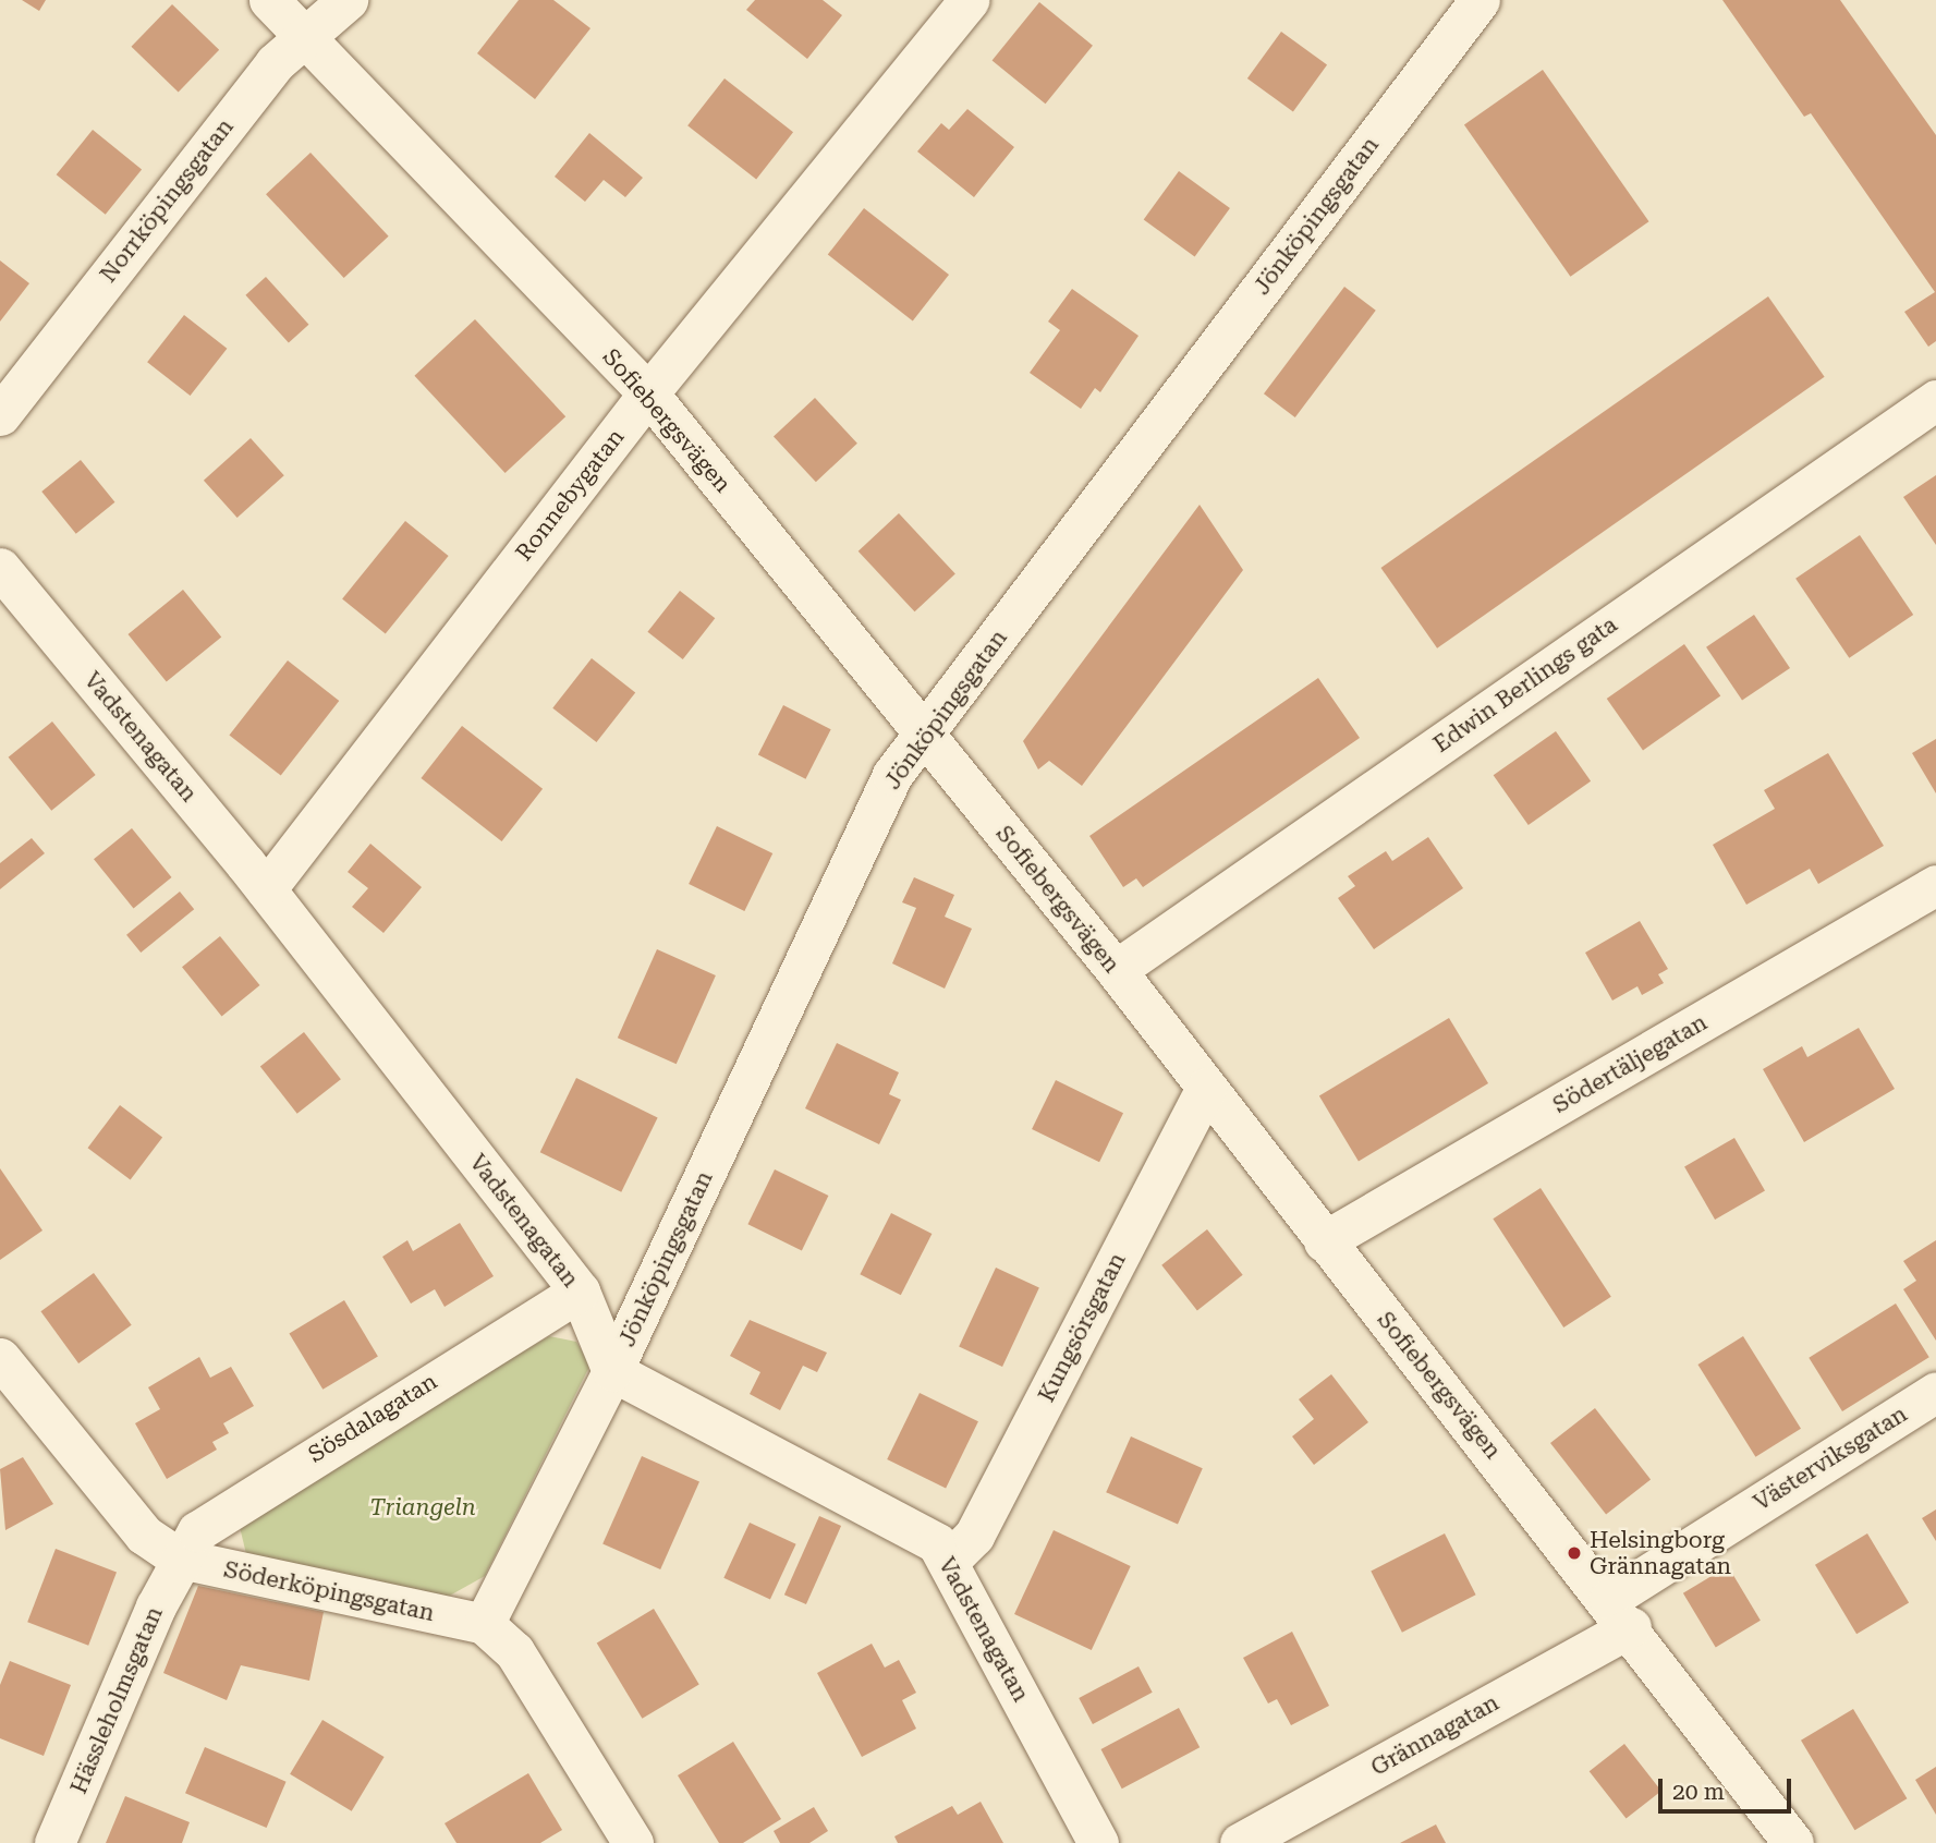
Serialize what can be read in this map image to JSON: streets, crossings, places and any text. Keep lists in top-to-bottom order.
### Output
{
  "streets": {
    "street": [
      "Norrköpingsgatan",
      "Jönköpingsgatan",
      "Sofiebergsvägen",
      "Ronnebygatan",
      "Edwin Berlings gata",
      "Vadstenagatan",
      "Södertäljegatan",
      "Kungsörsgatan",
      "Sösdalagatan",
      "Västerviksgatan",
      "Söderköpingsgatan",
      "Hässleholmsgatan",
      "Grännagatan"
    ]
  },
  "crossings": [
    ["Norrköpingsgatan", "Sofiebergsvägen"],
    ["Jönköpingsgatan", "Sofiebergsvägen"],
    ["Jönköpingsgatan", "Vadstenagatan"],
    ["Jönköpingsgatan", "Söderköpingsgatan"],
    ["Sofiebergsvägen", "Ronnebygatan"],
    ["Sofiebergsvägen", "Edwin Berlings gata"],
    ["Sofiebergsvägen", "Södertäljegatan"],
    ["Sofiebergsvägen", "Kungsörsgatan"],
    ["Sofiebergsvägen", "Västerviksgatan"],
    ["Sofiebergsvägen", "Grännagatan"],
    ["Ronnebygatan", "Vadstenagatan"],
    ["Vadstenagatan", "Kungsörsgatan"],
    ["Vadstenagatan", "Sösdalagatan"],
    ["Sösdalagatan", "Söderköpingsgatan"],
    ["Sösdalagatan", "Hässleholmsgatan"],
    ["Västerviksgatan", "Grännagatan"],
    ["Söderköpingsgatan", "Hässleholmsgatan"]
  ],
  "parks": ["Triangeln"],
  "places": ["Helsingborg Grännagatan"],
  "scale_bar": "20 m"
}
